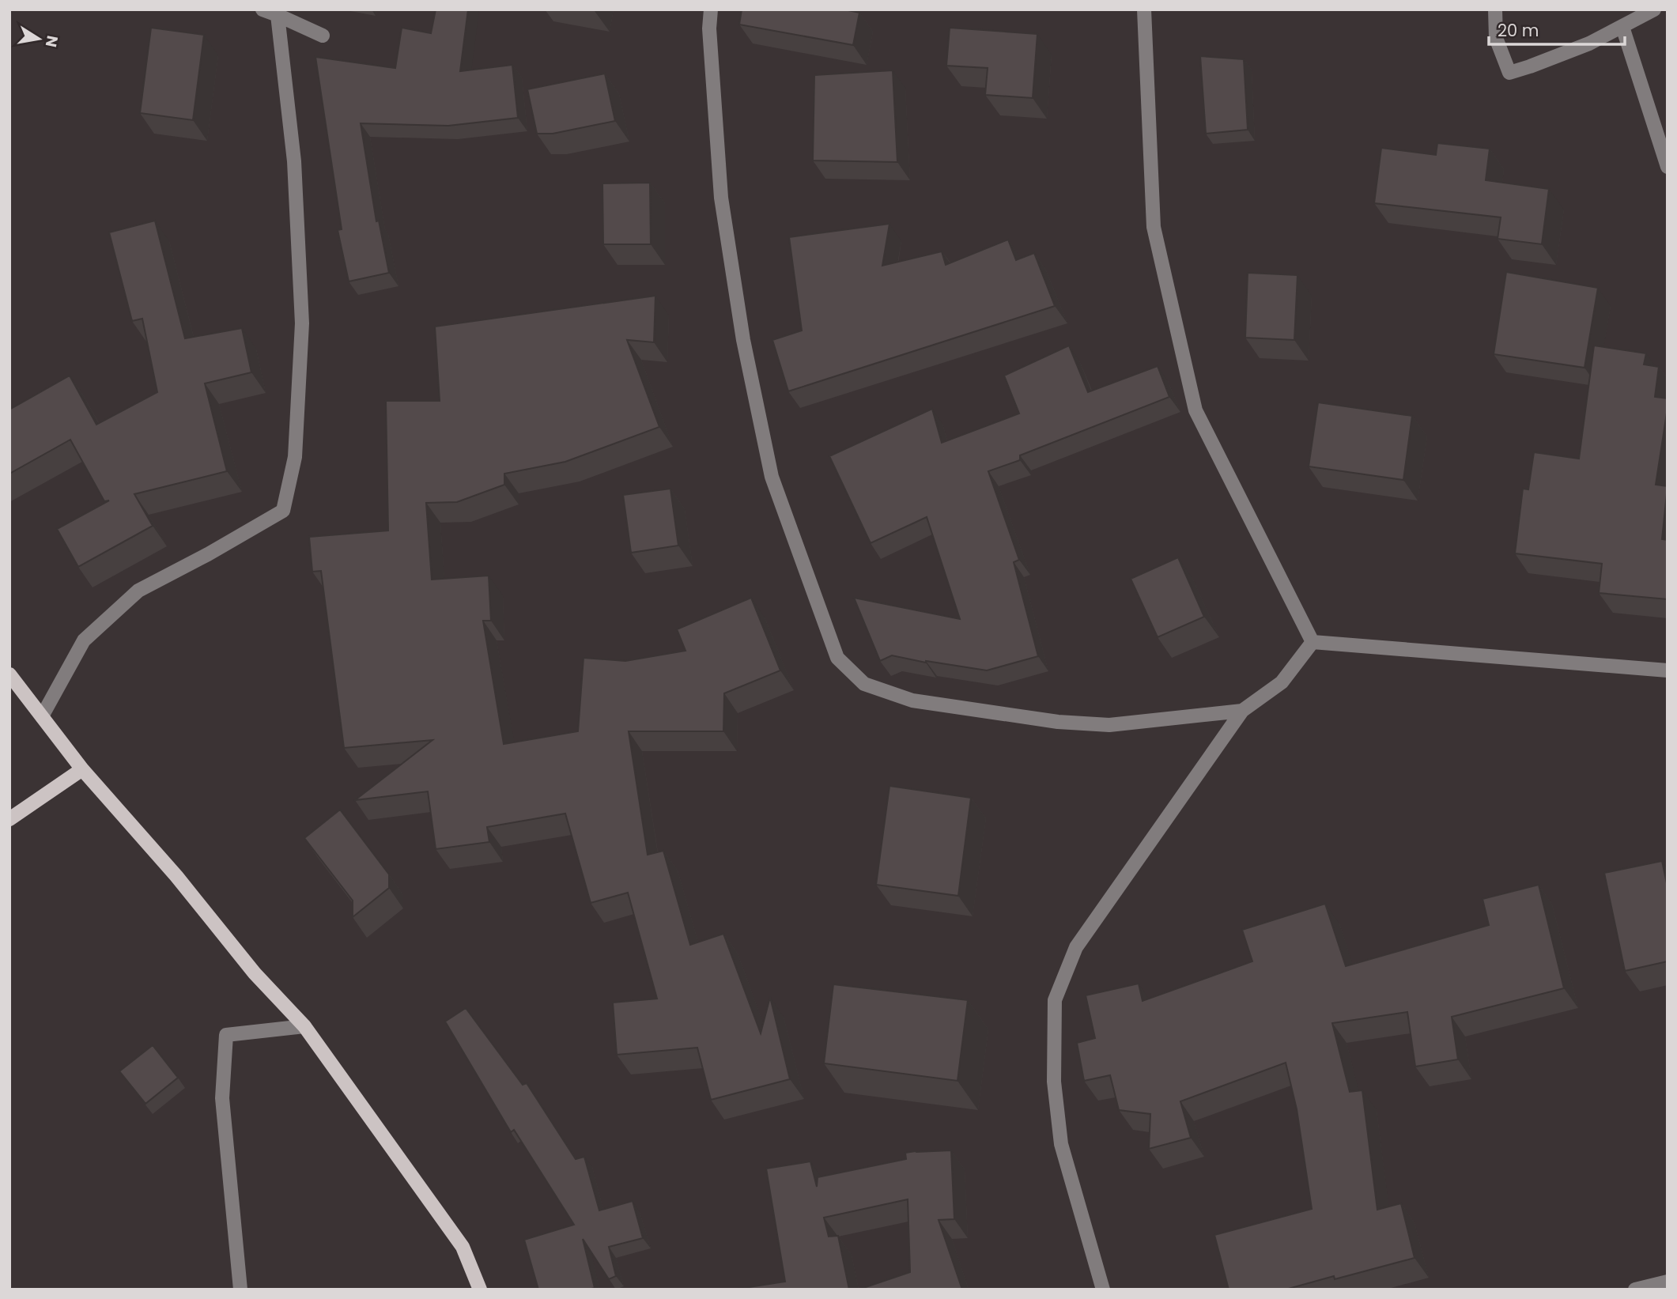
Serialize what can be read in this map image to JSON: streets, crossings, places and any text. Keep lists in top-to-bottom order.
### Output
{
  "scale_bar": "20 m",
  "north": "right"
}
